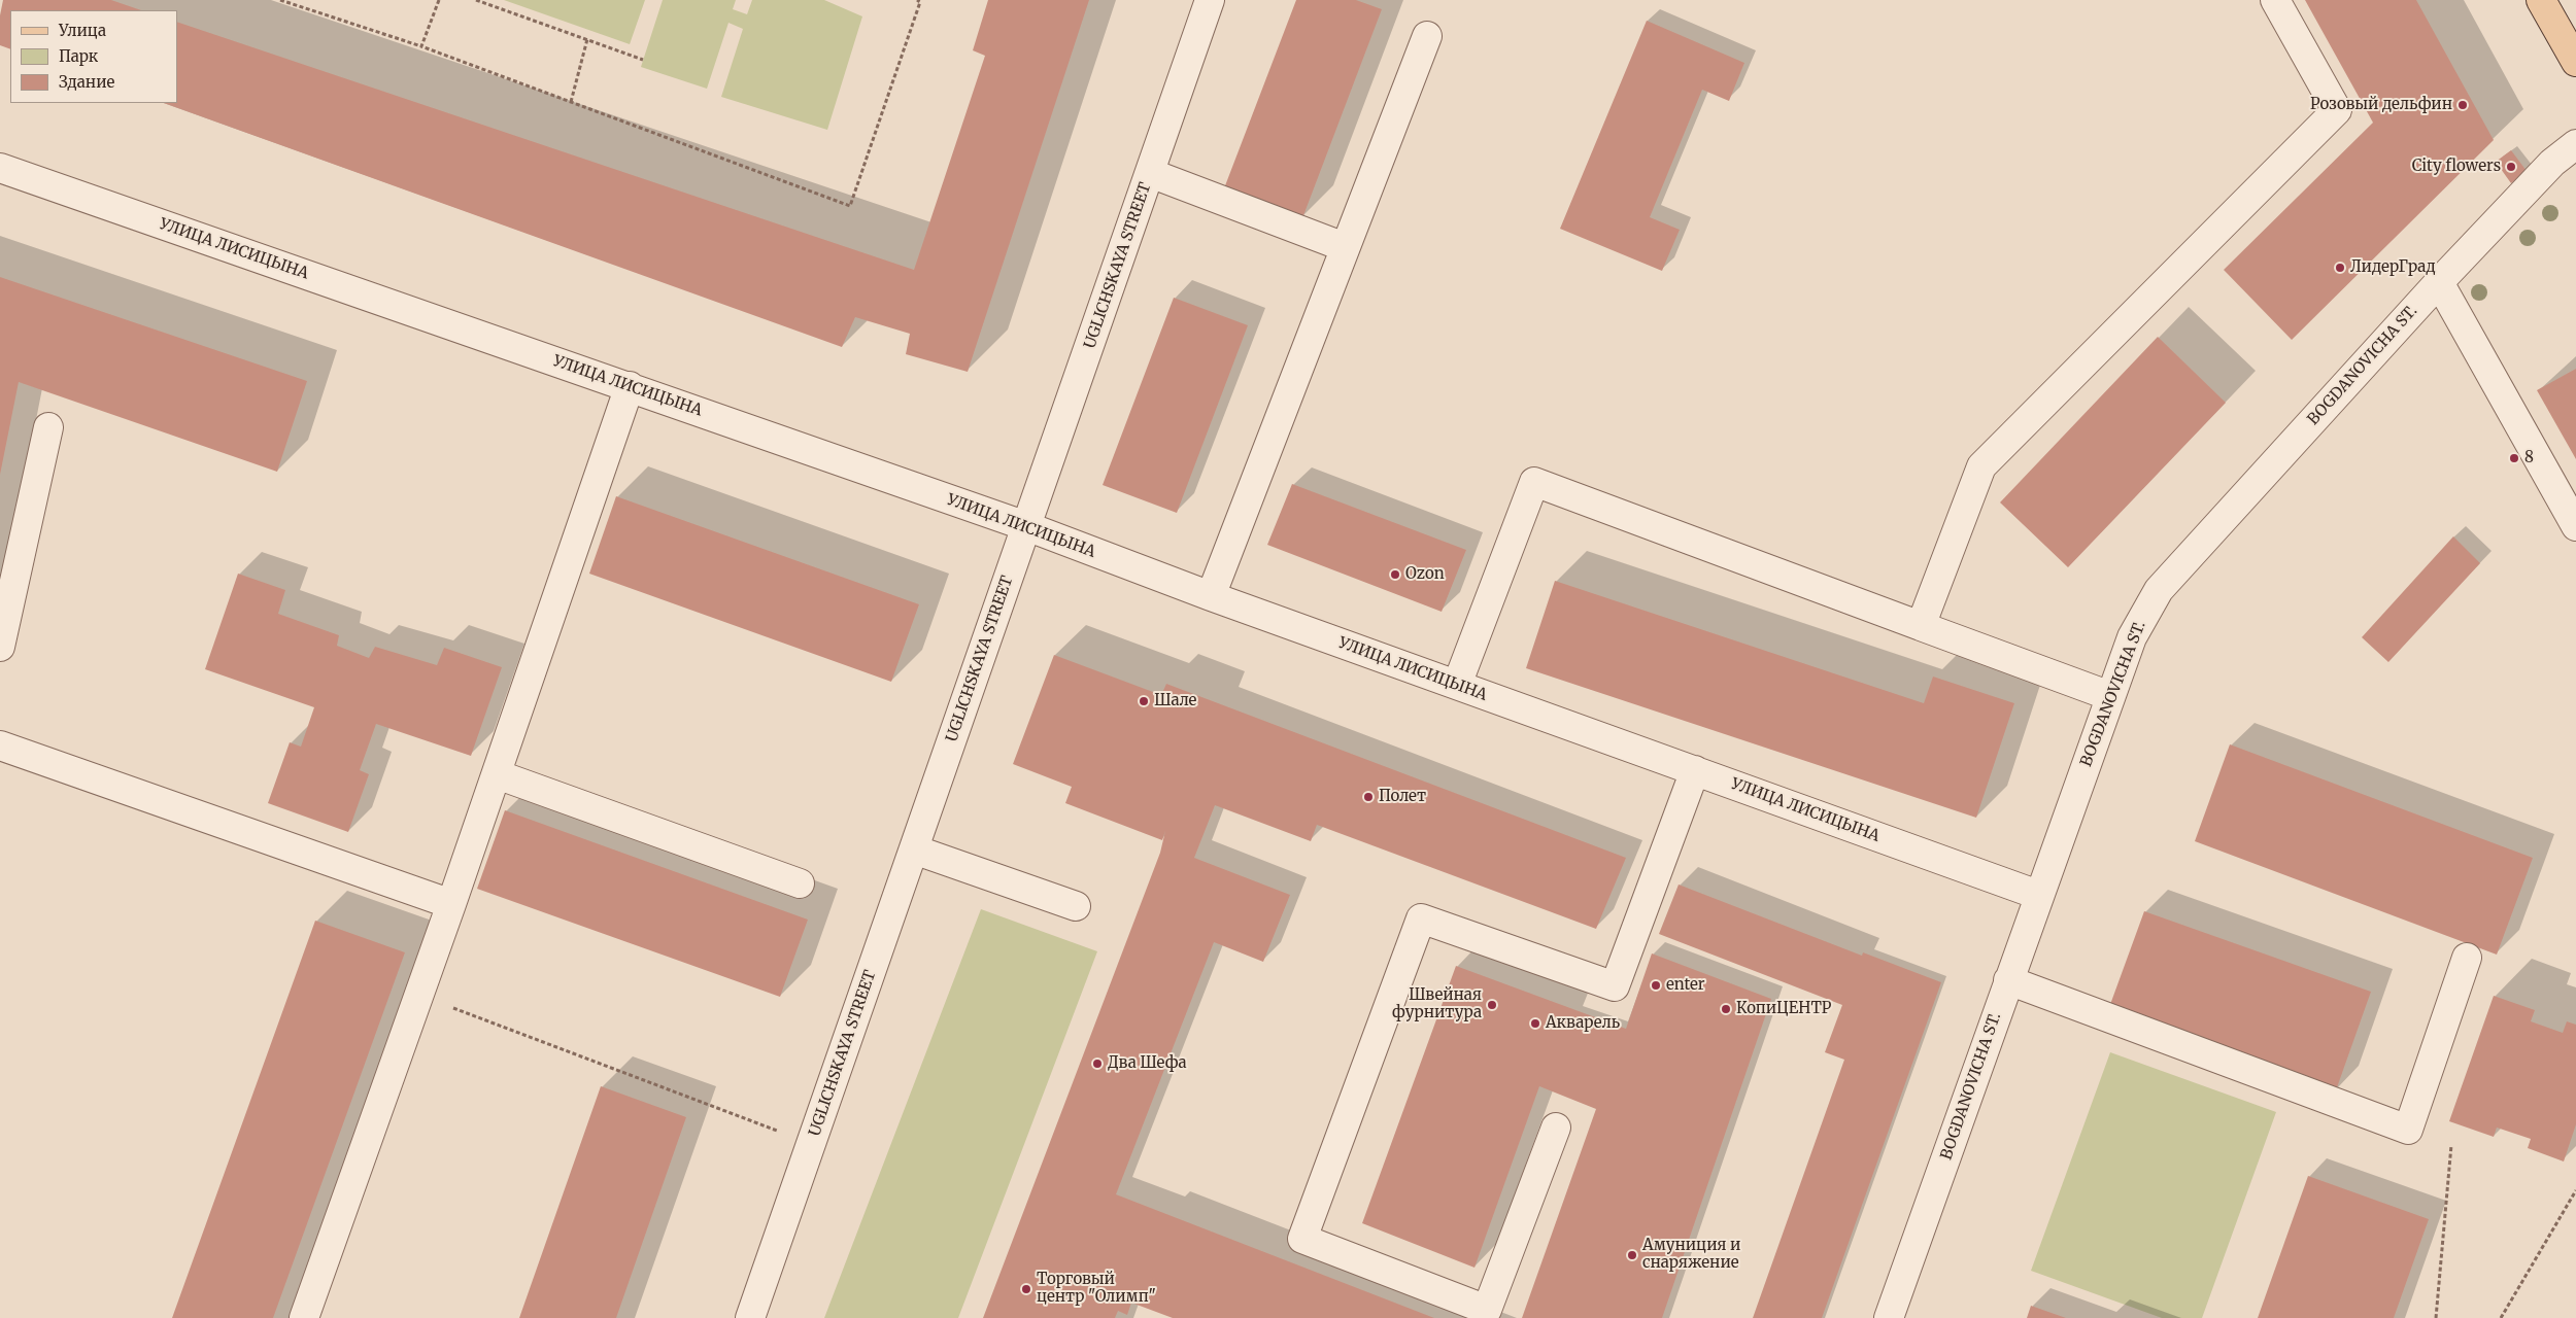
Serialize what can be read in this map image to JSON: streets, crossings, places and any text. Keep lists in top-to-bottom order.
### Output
{
  "streets": {
    "street": ["УЛИЦА ЛИСИЦЫНА", "UGLICHSKAYA STREET", "BOGDANOVICHA ST."]
  },
  "crossings": [
    ["УЛИЦА ЛИСИЦЫНА", "UGLICHSKAYA STREET"],
    ["УЛИЦА ЛИСИЦЫНА", "BOGDANOVICHA ST."]
  ],
  "places": [
    "Розовый дельфин",
    "City flowers",
    "ЛидерГрад",
    "8",
    "Ozon",
    "Шале",
    "Полет",
    "enter",
    "Швейная фурнитура",
    "КопиЦЕНТР",
    "Акварель",
    "Два Шефа",
    "Амуниция и снаряжение",
    "Торговый центр \"Олимп\""
  ],
  "legend": ["Улица", "Парк", "Здание"]
}
